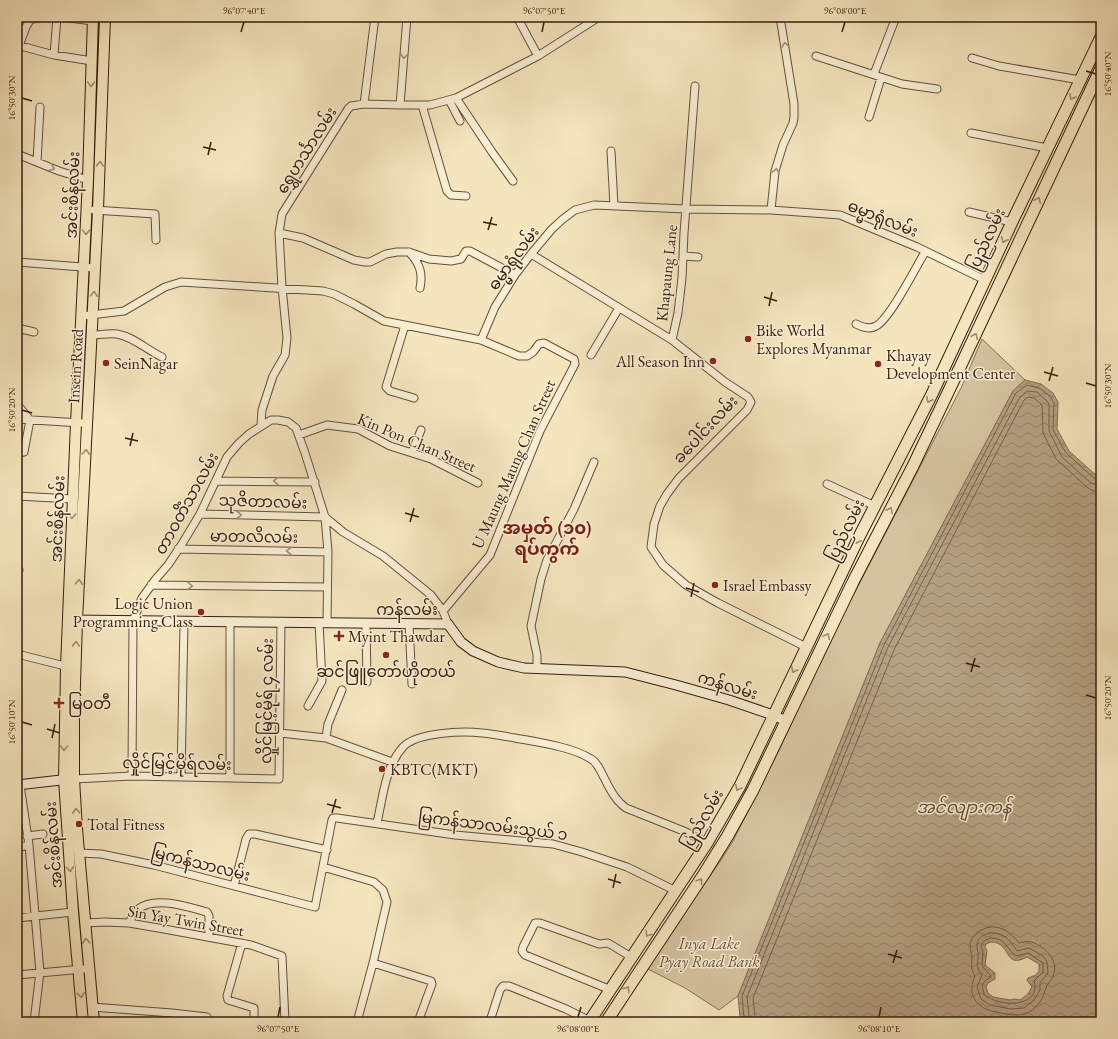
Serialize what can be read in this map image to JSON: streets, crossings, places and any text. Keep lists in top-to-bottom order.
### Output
{
  "streets": {
    "highway": ["ပြည်လမ်း"],
    "main road": ["အင်းစိန်လမ်း", "Insein Road", "ကန်လမ်း"],
    "street": [
      "ရွှေဟင်္သာလမ်း",
      "ဓမ္မာရုံလမ်း",
      "Khapaung Lane",
      "ခပေါင်းလမ်း",
      "Kin Pon Chan Street",
      "U Maung Maung Chan Street",
      "သုဇိတာလမ်း",
      "တာဝတိံသာလမ်း",
      "မာတလိလမ်း",
      "လှိုင်မြင့်မိုရ် ၄ လမ်း",
      "လှိုင်မြင့်မိုရ်လမ်း",
      "မြကန်သာလမ်းသွယ် ၁",
      "မြကန်သာလမ်း",
      "Sin Yay Twin Street"
    ]
  },
  "crossings": [
    ["ရွှေဟင်္သာလမ်း", "တာဝတိံသာလမ်း"],
    ["အင်းစိန်လမ်း", "Insein Road"],
    ["အင်းစိန်လမ်း", "ကန်လမ်း"],
    ["အင်းစိန်လမ်း", "လှိုင်မြင့်မိုရ်လမ်း"],
    ["အင်းစိန်လမ်း", "မြကန်သာလမ်း"],
    ["အင်းစိန်လမ်း", "Sin Yay Twin Street"],
    ["ဓမ္မာရုံလမ်း", "ပြည်လမ်း"],
    ["ဓမ္မာရုံလမ်း", "Khapaung Lane"],
    ["ဓမ္မာရုံလမ်း", "ခပေါင်းလမ်း"],
    ["ဓမ္မာရုံလမ်း", "U Maung Maung Chan Street"],
    ["ပြည်လမ်း", "ခပေါင်းလမ်း"],
    ["ပြည်လမ်း", "ကန်လမ်း"],
    ["ပြည်လမ်း", "မြကန်သာလမ်းသွယ် ၁"],
    ["Khapaung Lane", "ခပေါင်းလမ်း"],
    ["Insein Road", "ကန်လမ်း"],
    ["သုဇိတာလမ်း", "တာဝတိံသာလမ်း"],
    ["တာဝတိံသာလမ်း", "မာတလိလမ်း"],
    ["တာဝတိံသာလမ်း", "ကန်လမ်း"],
    ["ကန်လမ်း", "လှိုင်မြင့်မိုရ် ၄ လမ်း"],
    ["လှိုင်မြင့်မိုရ် ၄ လမ်း", "လှိုင်မြင့်မိုရ်လမ်း"]
  ],
  "one_way": ["Insein Road"],
  "districts": ["အမှတ် (၁၀) ရပ်ကွက်"],
  "water": ["အင်လျားကန်"],
  "parks": ["Inya Lake Pyay Road Bank"],
  "places": {
    "other": [
      "Bike World Explores Myanmar",
      "All Season Inn",
      "SeinNagar",
      "Khayay Development Center",
      "Israel Embassy",
      "Logic Union Programming Class",
      "ဆင်ဖြူတော်ဟိုတယ်",
      "KBTC(MKT)",
      "Total Fitness"
    ],
    "health": ["Myint Thawdar", "မြဝတီ"]
  },
  "coordinates": [
    "96°07'40\"E",
    "96°07'50\"E",
    "96°08'00\"E",
    "16°50'40\"N",
    "16°50'30\"N",
    "16°50'20\"N",
    "16°50'10\"N",
    "96°08'10\"E"
  ]
}
